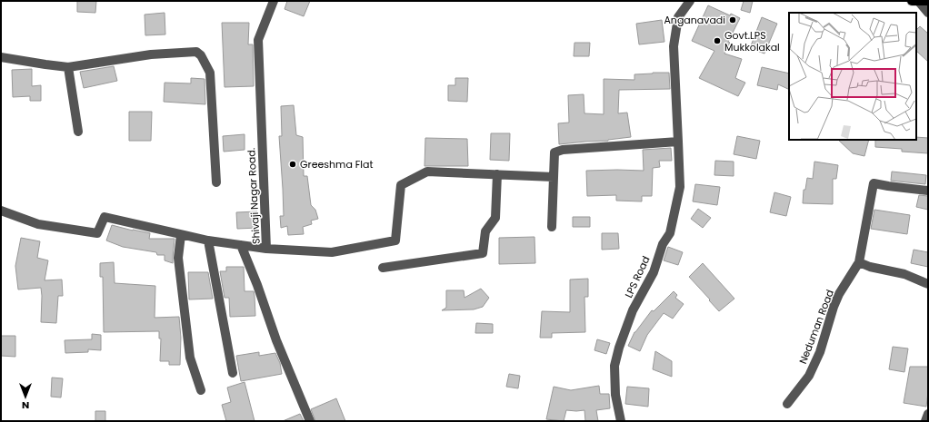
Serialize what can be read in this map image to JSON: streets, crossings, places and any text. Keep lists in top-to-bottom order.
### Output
{
  "streets": {
    "street": ["Shivaji Nagar Road.", "LPS Road", "Neduman Road"]
  },
  "places": ["Anganavadi", "Govt.LPS Mukkolakal", "Greeshma Flat"],
  "north": "bottom"
}
